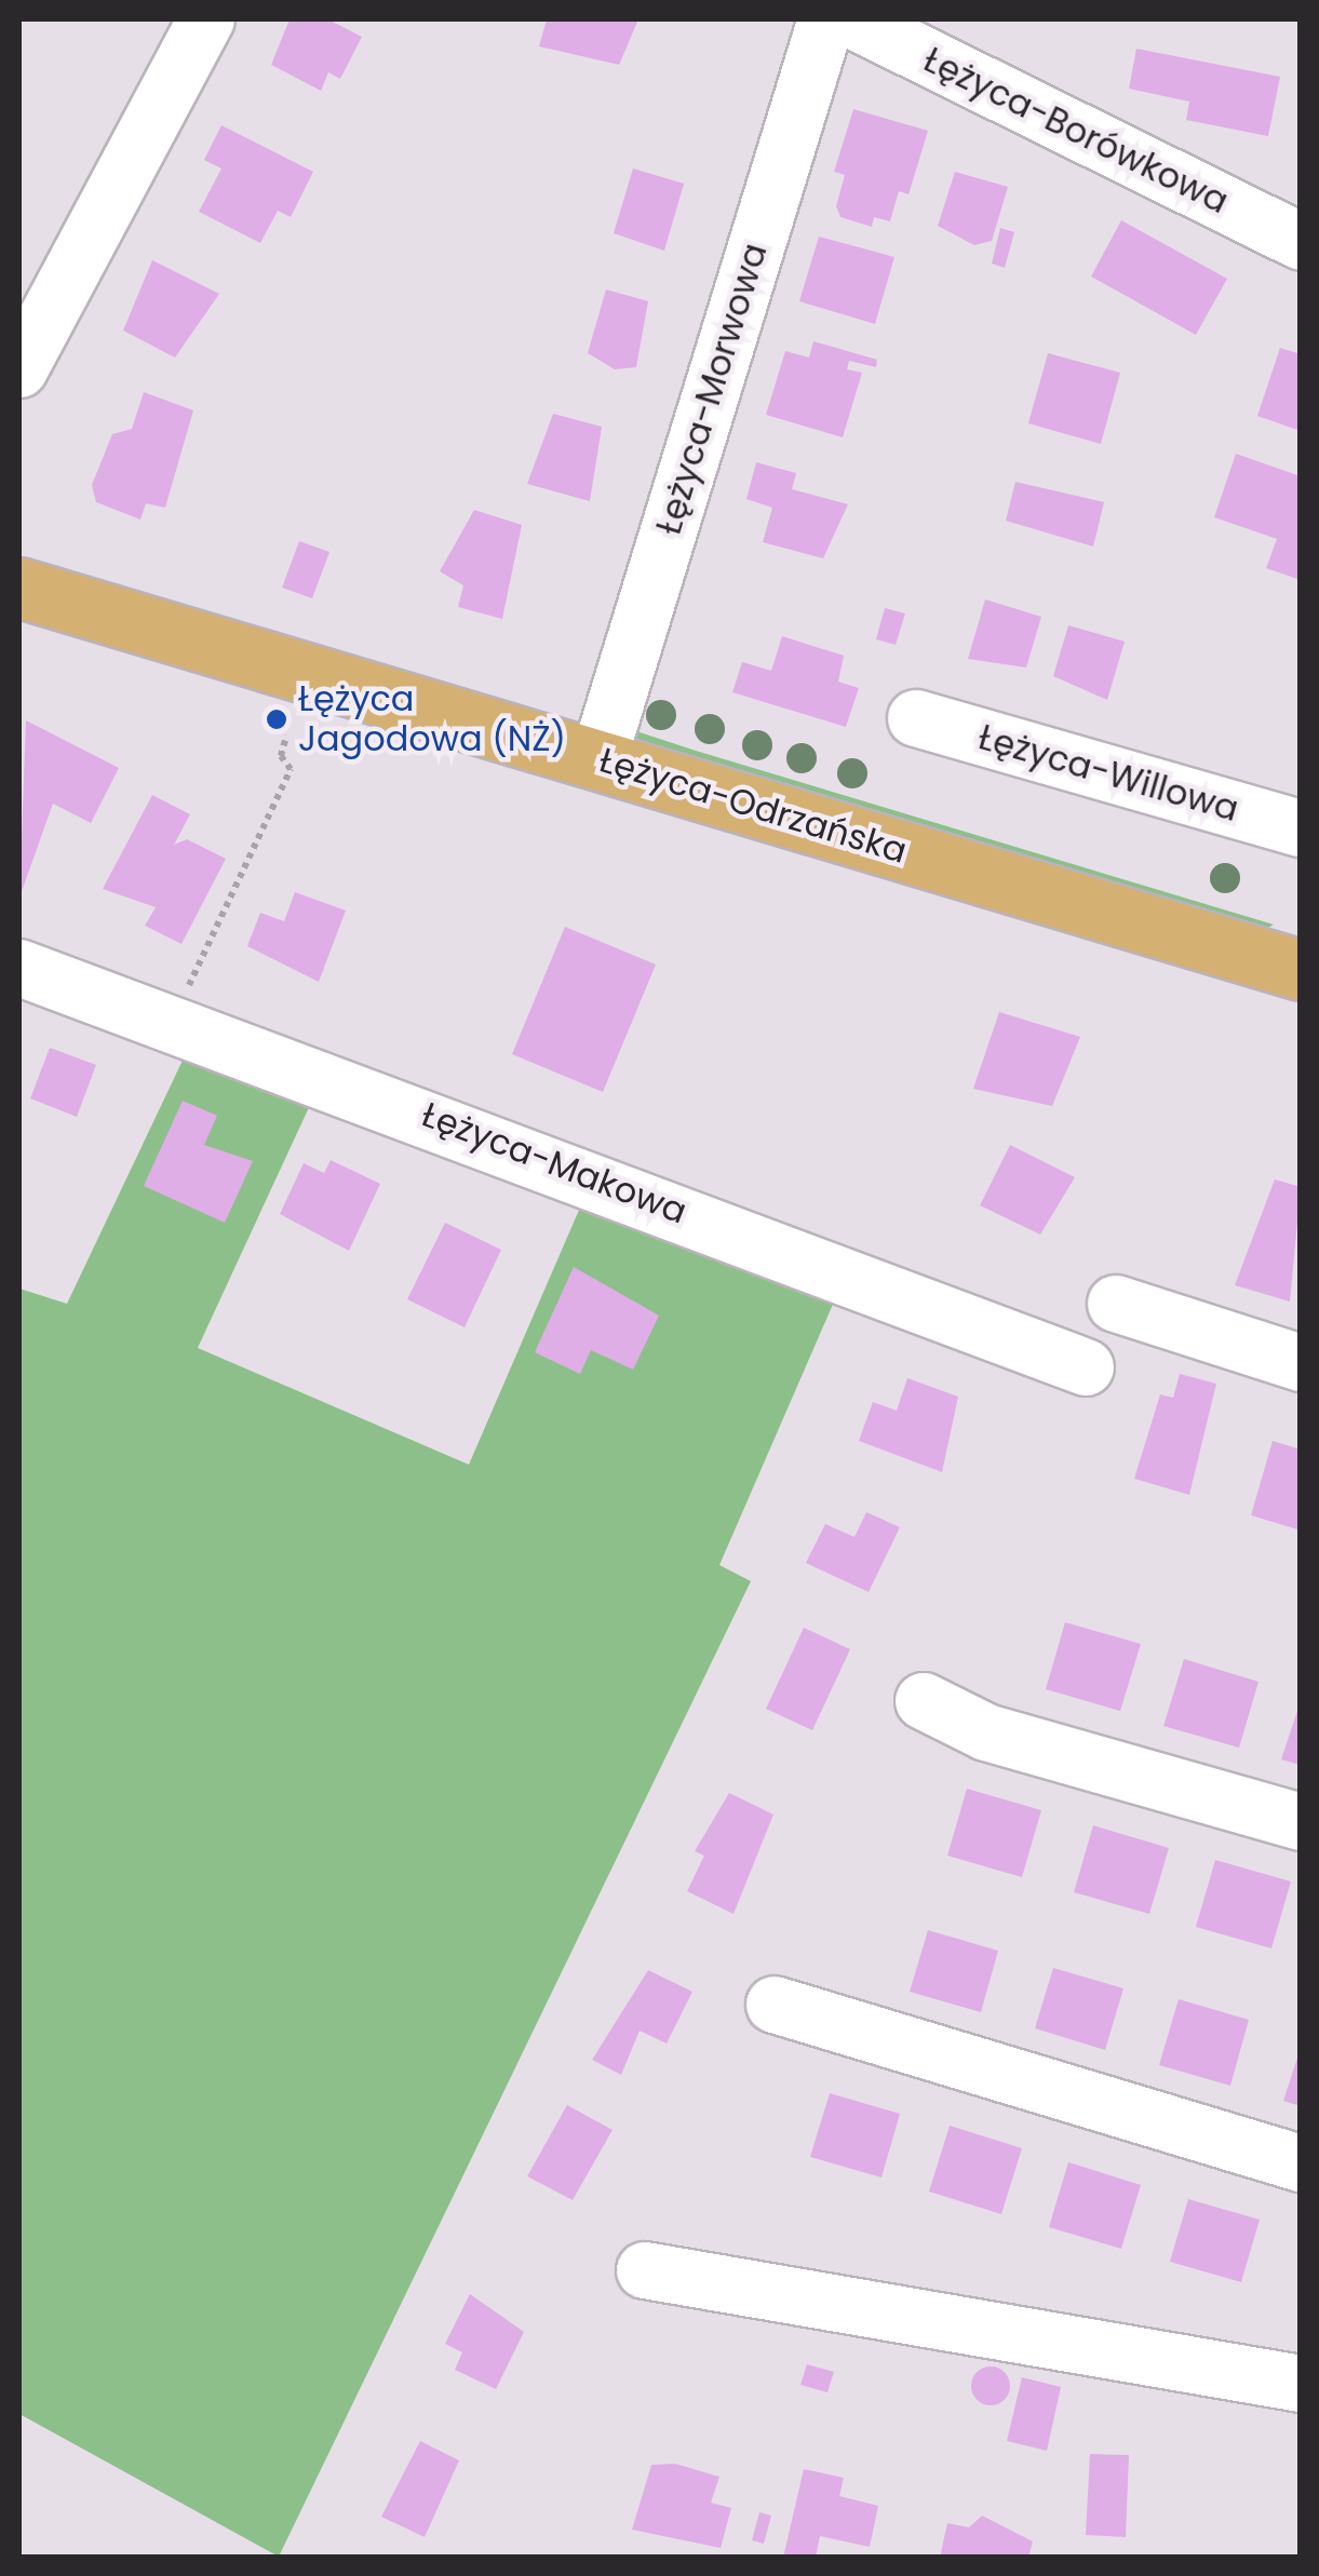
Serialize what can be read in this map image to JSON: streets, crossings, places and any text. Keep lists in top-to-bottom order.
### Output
{
  "streets": {
    "main road": ["Łężyca-Odrzańska"],
    "street": [
      "Łężyca-Borówkowa",
      "Łężyca-Morwowa",
      "Łężyca-Willowa",
      "Łężyca-Makowa"
    ]
  },
  "crossings": [
    ["Łężyca-Morwowa", "Łężyca-Odrzańska"]
  ],
  "places": ["Łężyca Jagodowa (NŻ)"]
}
